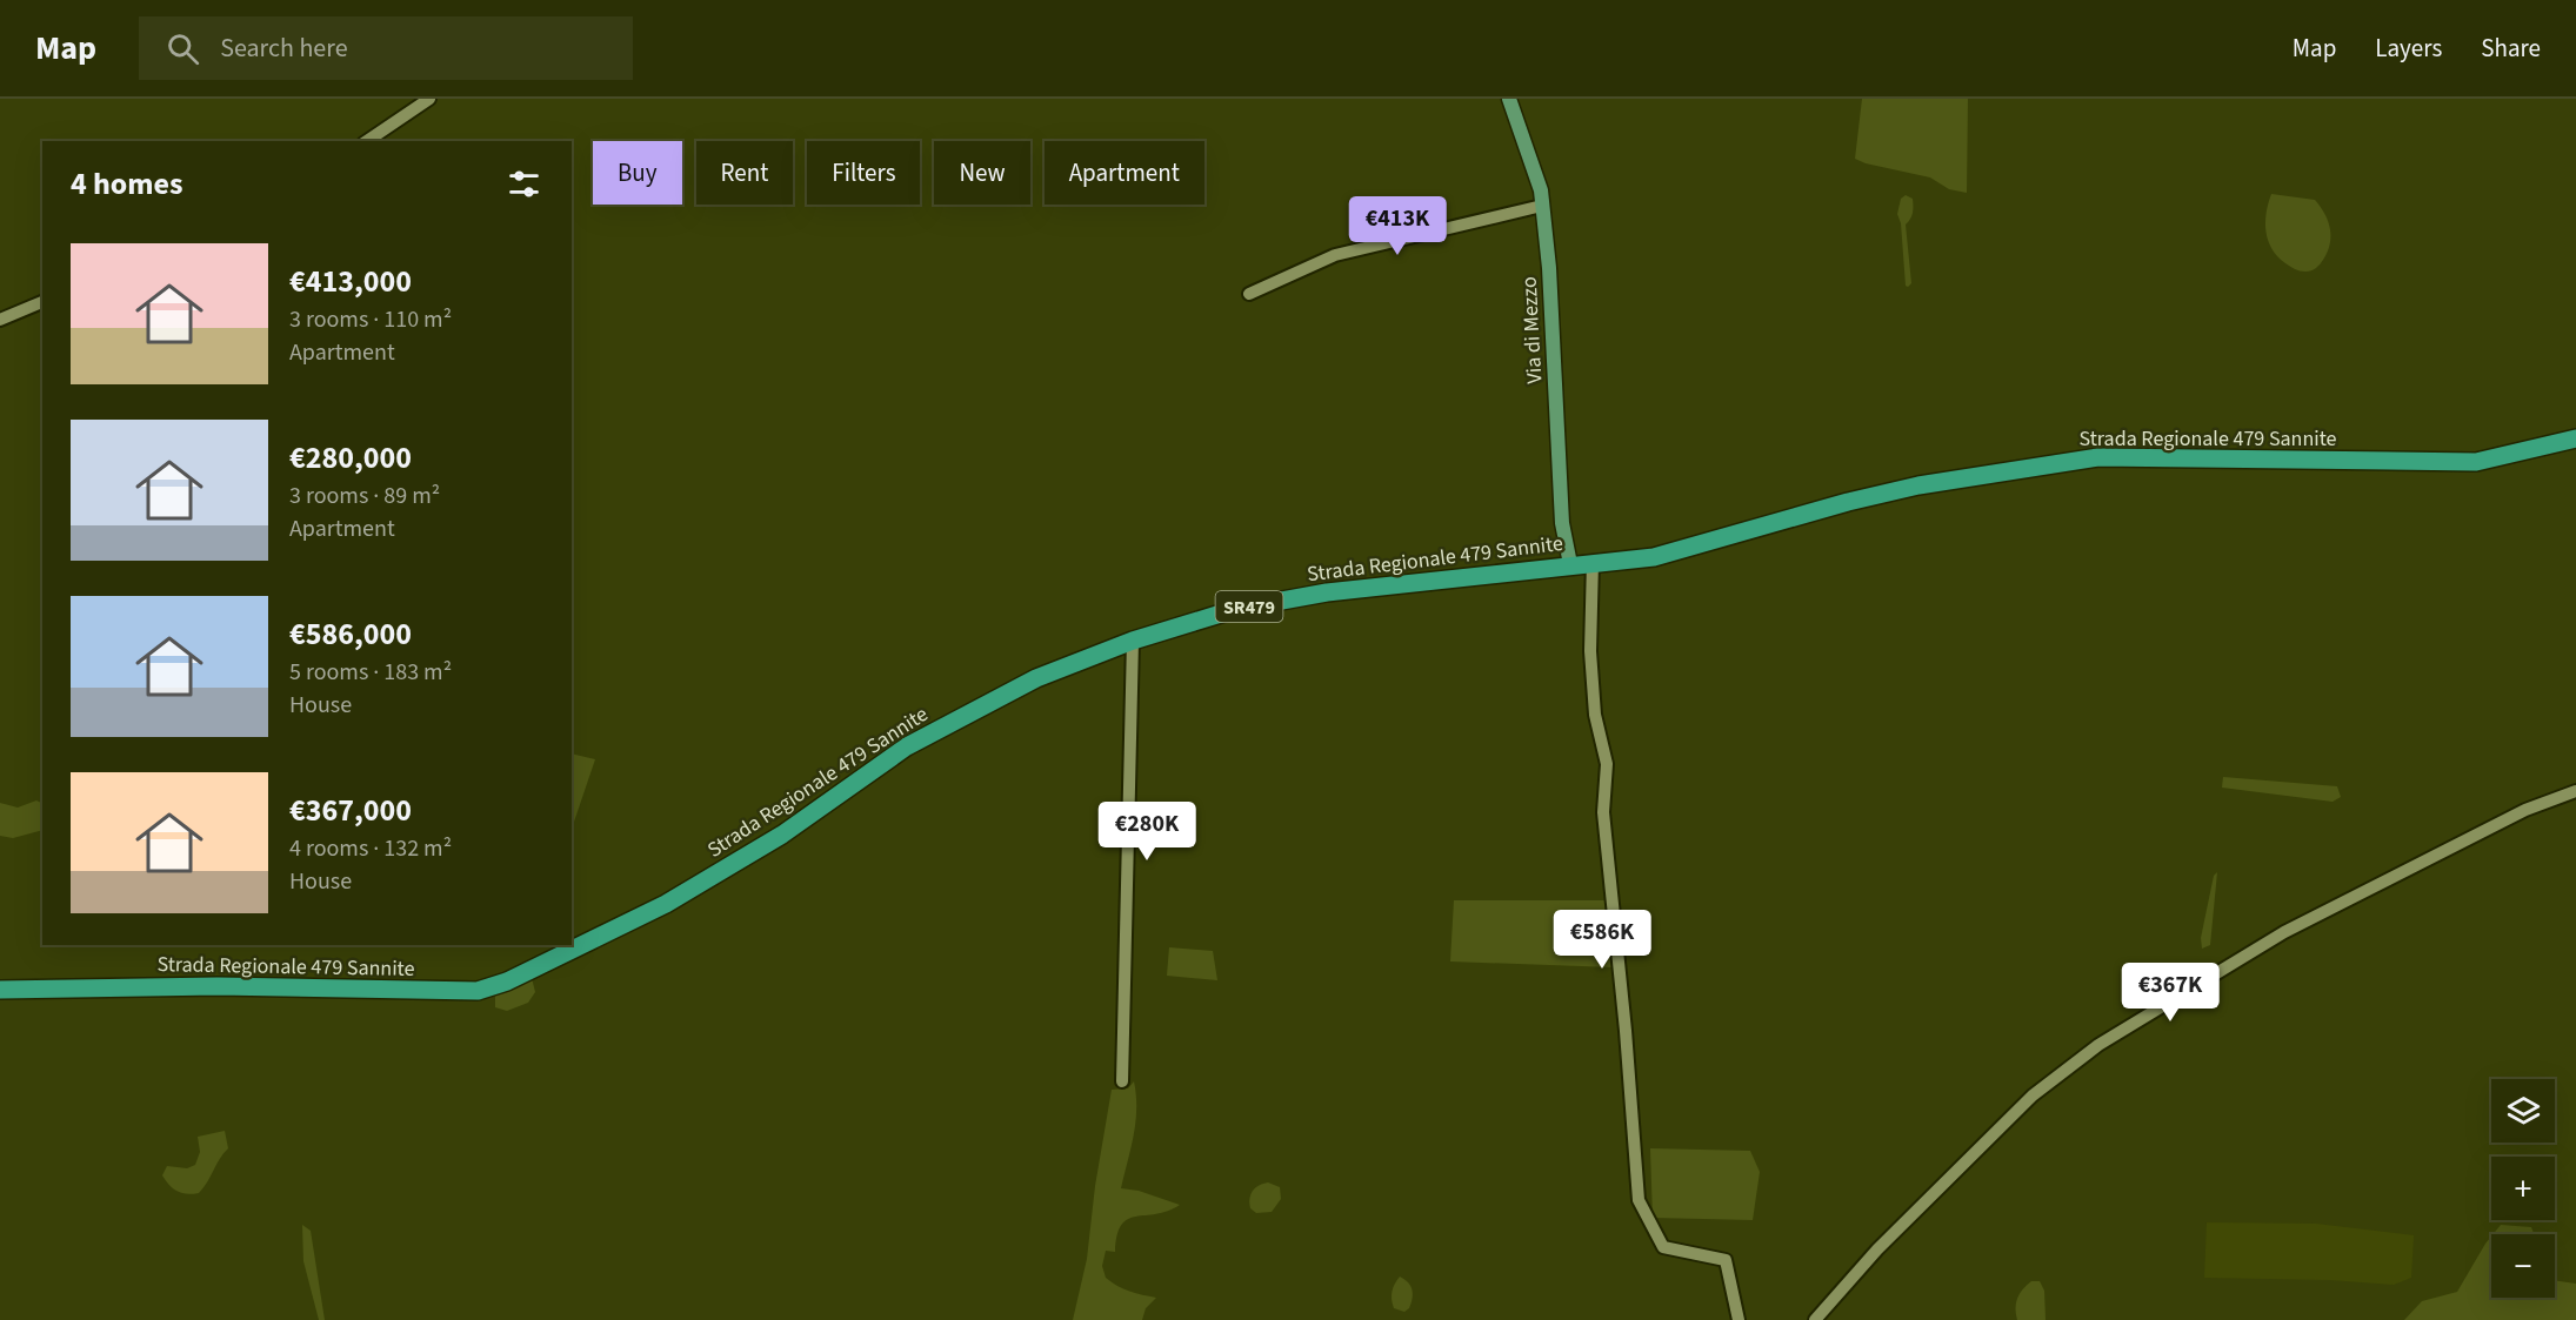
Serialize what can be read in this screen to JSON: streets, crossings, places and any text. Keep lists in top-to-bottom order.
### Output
{
  "streets": {
    "main road": ["Via di Mezzo", "Strada Regionale 479 Sannite", "SR479"]
  },
  "crossings": [
    ["Via di Mezzo", "Strada Regionale 479 Sannite"]
  ],
  "page": {
    "header": "Map",
    "search": "Search here",
    "nav": ["Map", "Layers", "Share"],
    "chip": [
      "Buy",
      "Rent",
      "Filters",
      "New",
      "Apartment"
    ],
    "heading": "4 homes",
    "price": [
      "€413K",
      "€280K",
      "€586K",
      "€367K"
    ],
    "list": [
      {
        "name": "€413,000",
        "note": "3 rooms · 110 m² · Apartment"
      },
      {
        "name": "€280,000",
        "note": "3 rooms · 89 m² · Apartment"
      },
      {
        "name": "€586,000",
        "note": "5 rooms · 183 m² · House"
      },
      {
        "name": "€367,000",
        "note": "4 rooms · 132 m² · House"
      }
    ],
    "map_buttons": ["+", "−"]
  }
}
